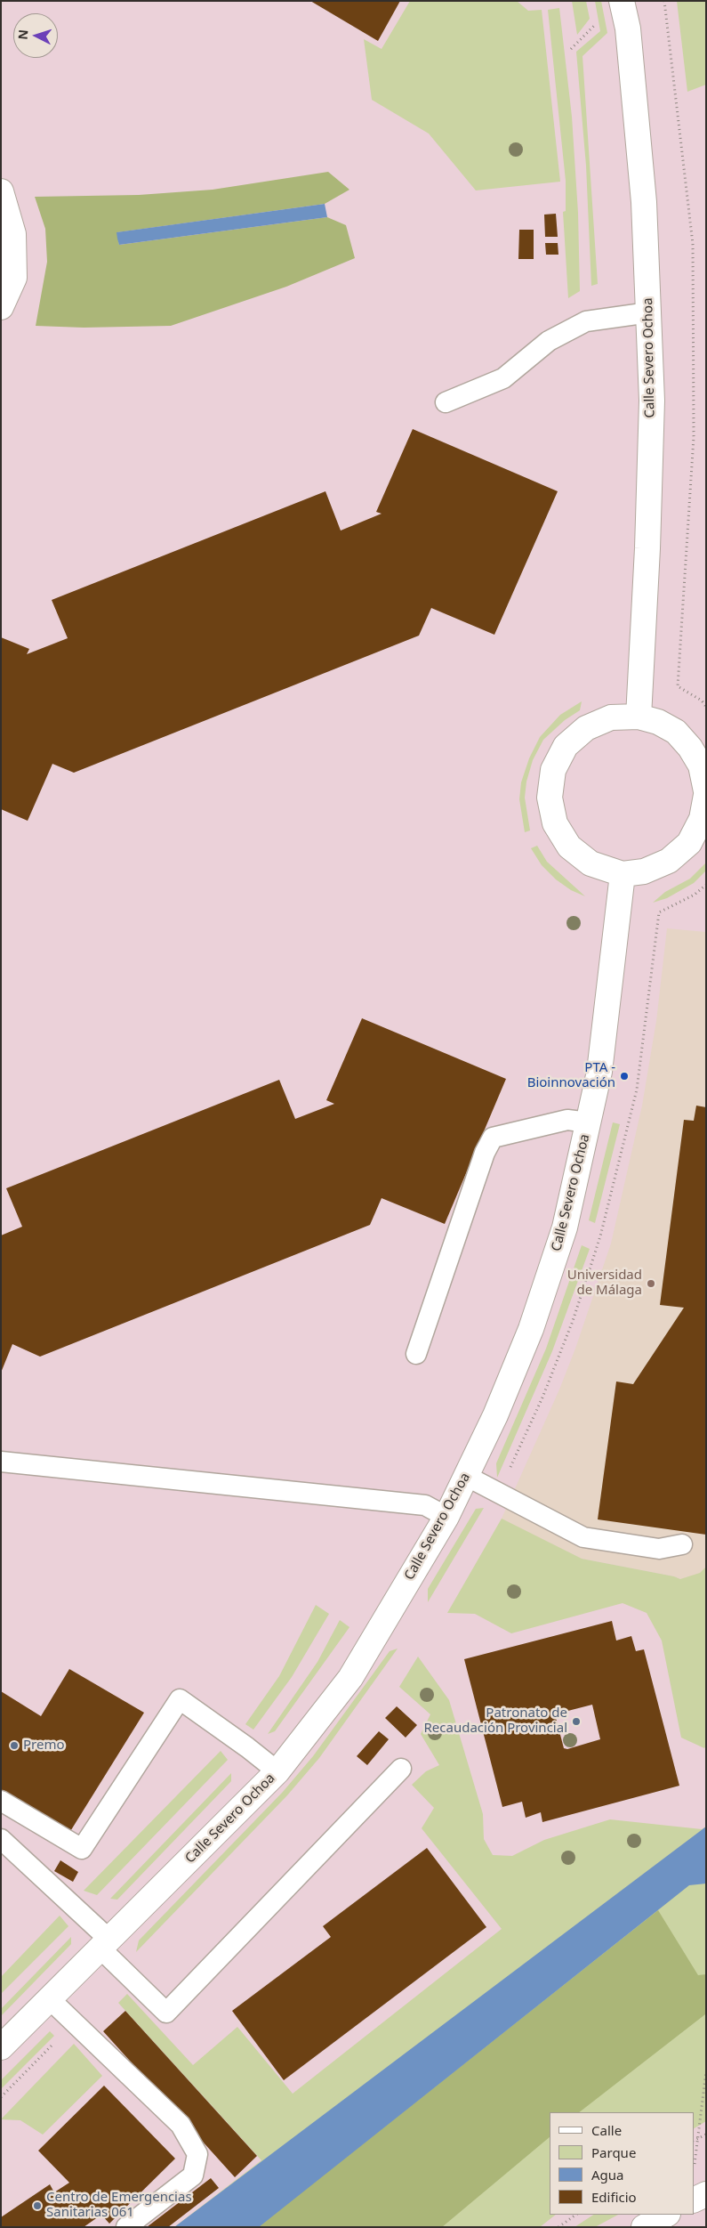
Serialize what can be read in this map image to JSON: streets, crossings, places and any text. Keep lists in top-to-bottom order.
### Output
{
  "streets": {
    "street": ["Calle Severo Ochoa"]
  },
  "places": [
    "PTA - Bioinnovación",
    "Universidad de Málaga",
    "Patronato de Recaudación Provincial",
    "Premo",
    "Centro de Emergencias Sanitarias 061"
  ],
  "legend": [
    "Calle",
    "Parque",
    "Agua",
    "Edificio"
  ],
  "north": "left"
}
